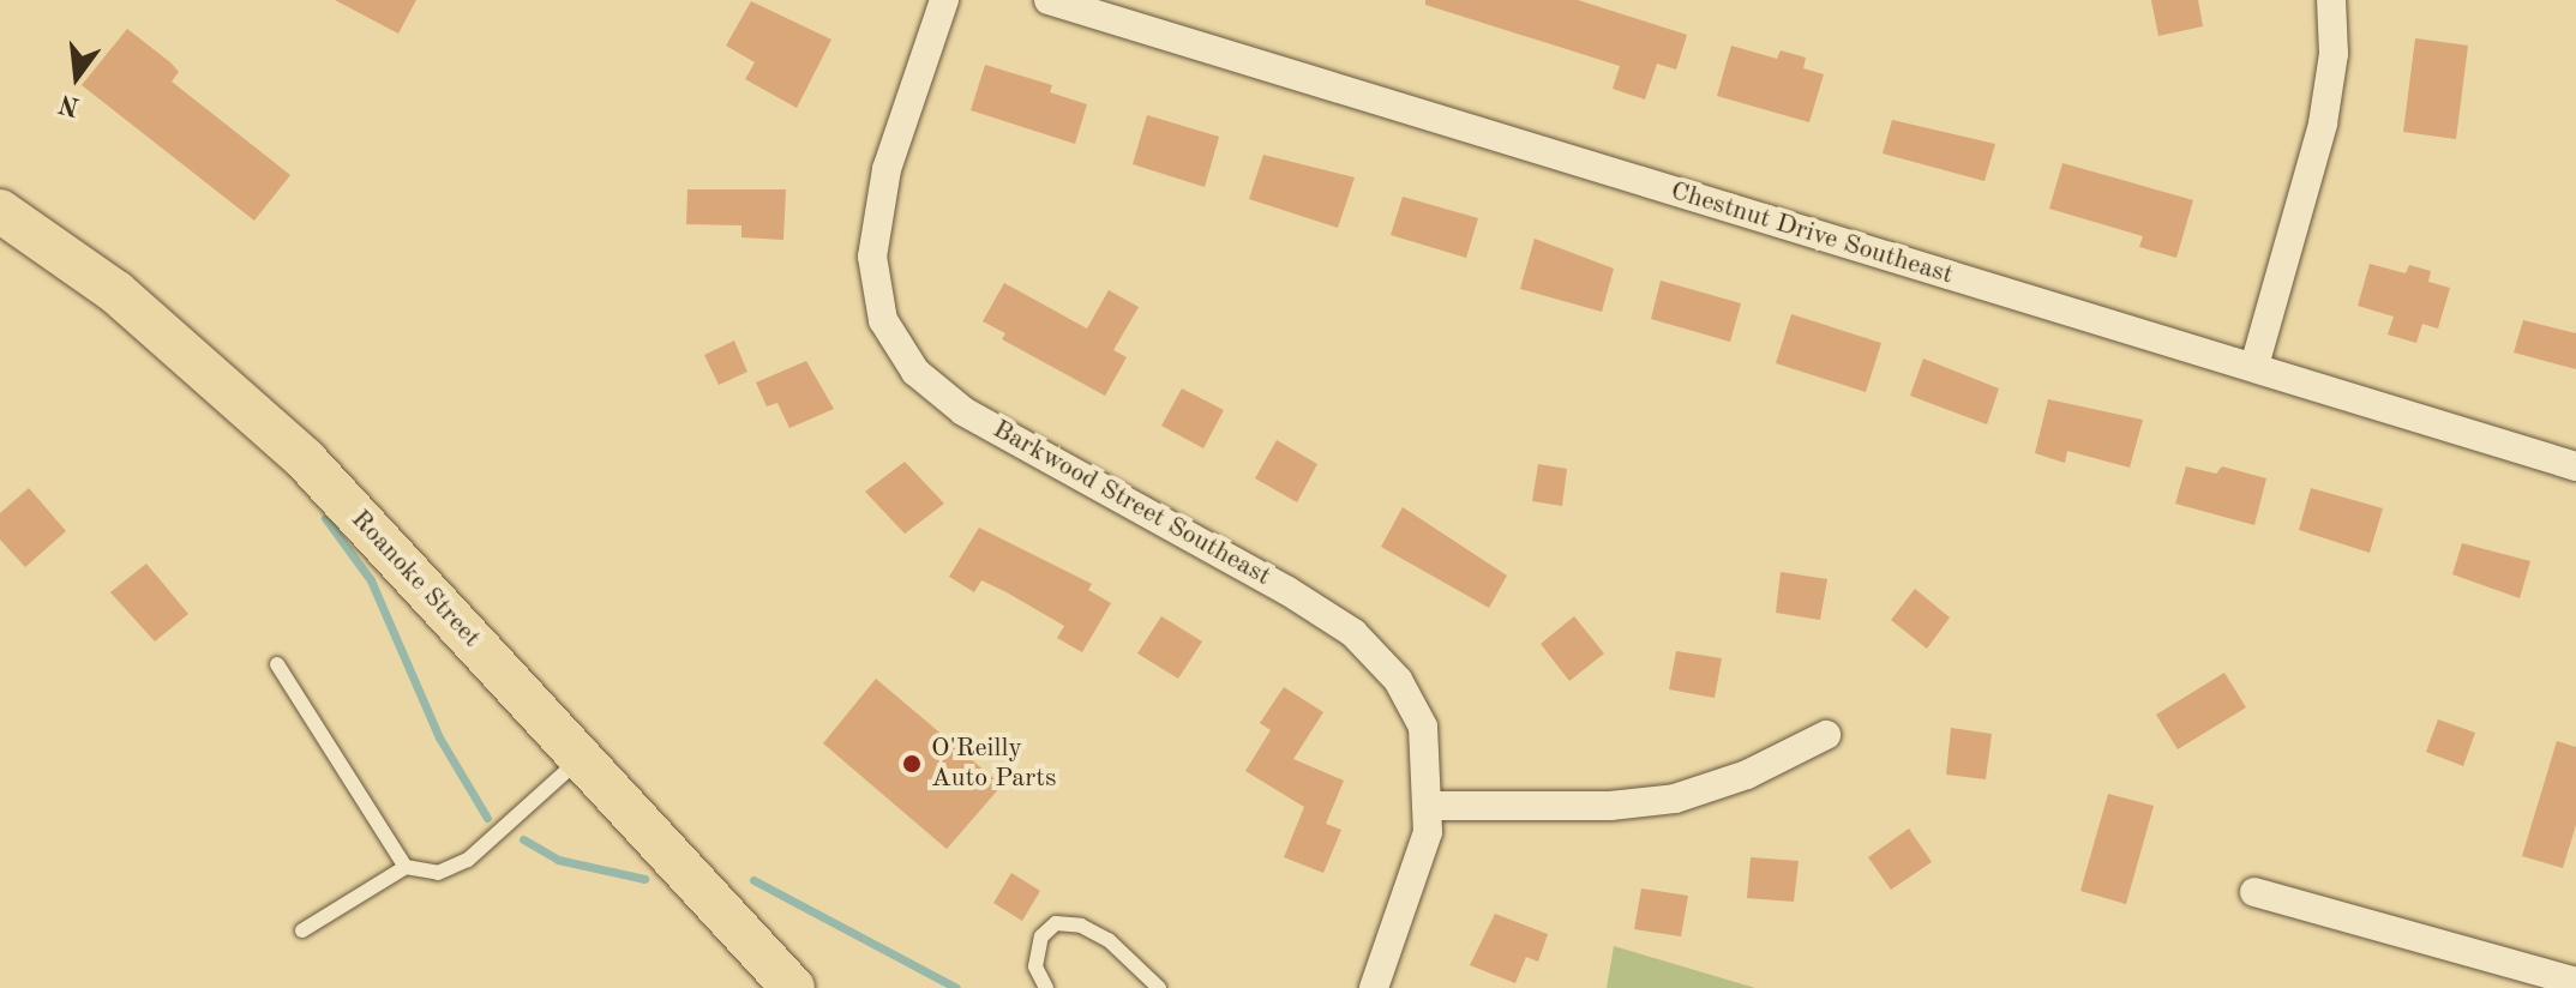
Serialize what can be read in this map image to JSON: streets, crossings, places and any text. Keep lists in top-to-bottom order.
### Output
{
  "streets": {
    "main road": ["Roanoke Street"],
    "street": ["Chestnut Drive Southeast", "Barkwood Street Southeast"]
  },
  "places": ["O'Reilly Auto Parts"],
  "north": "bottom"
}
